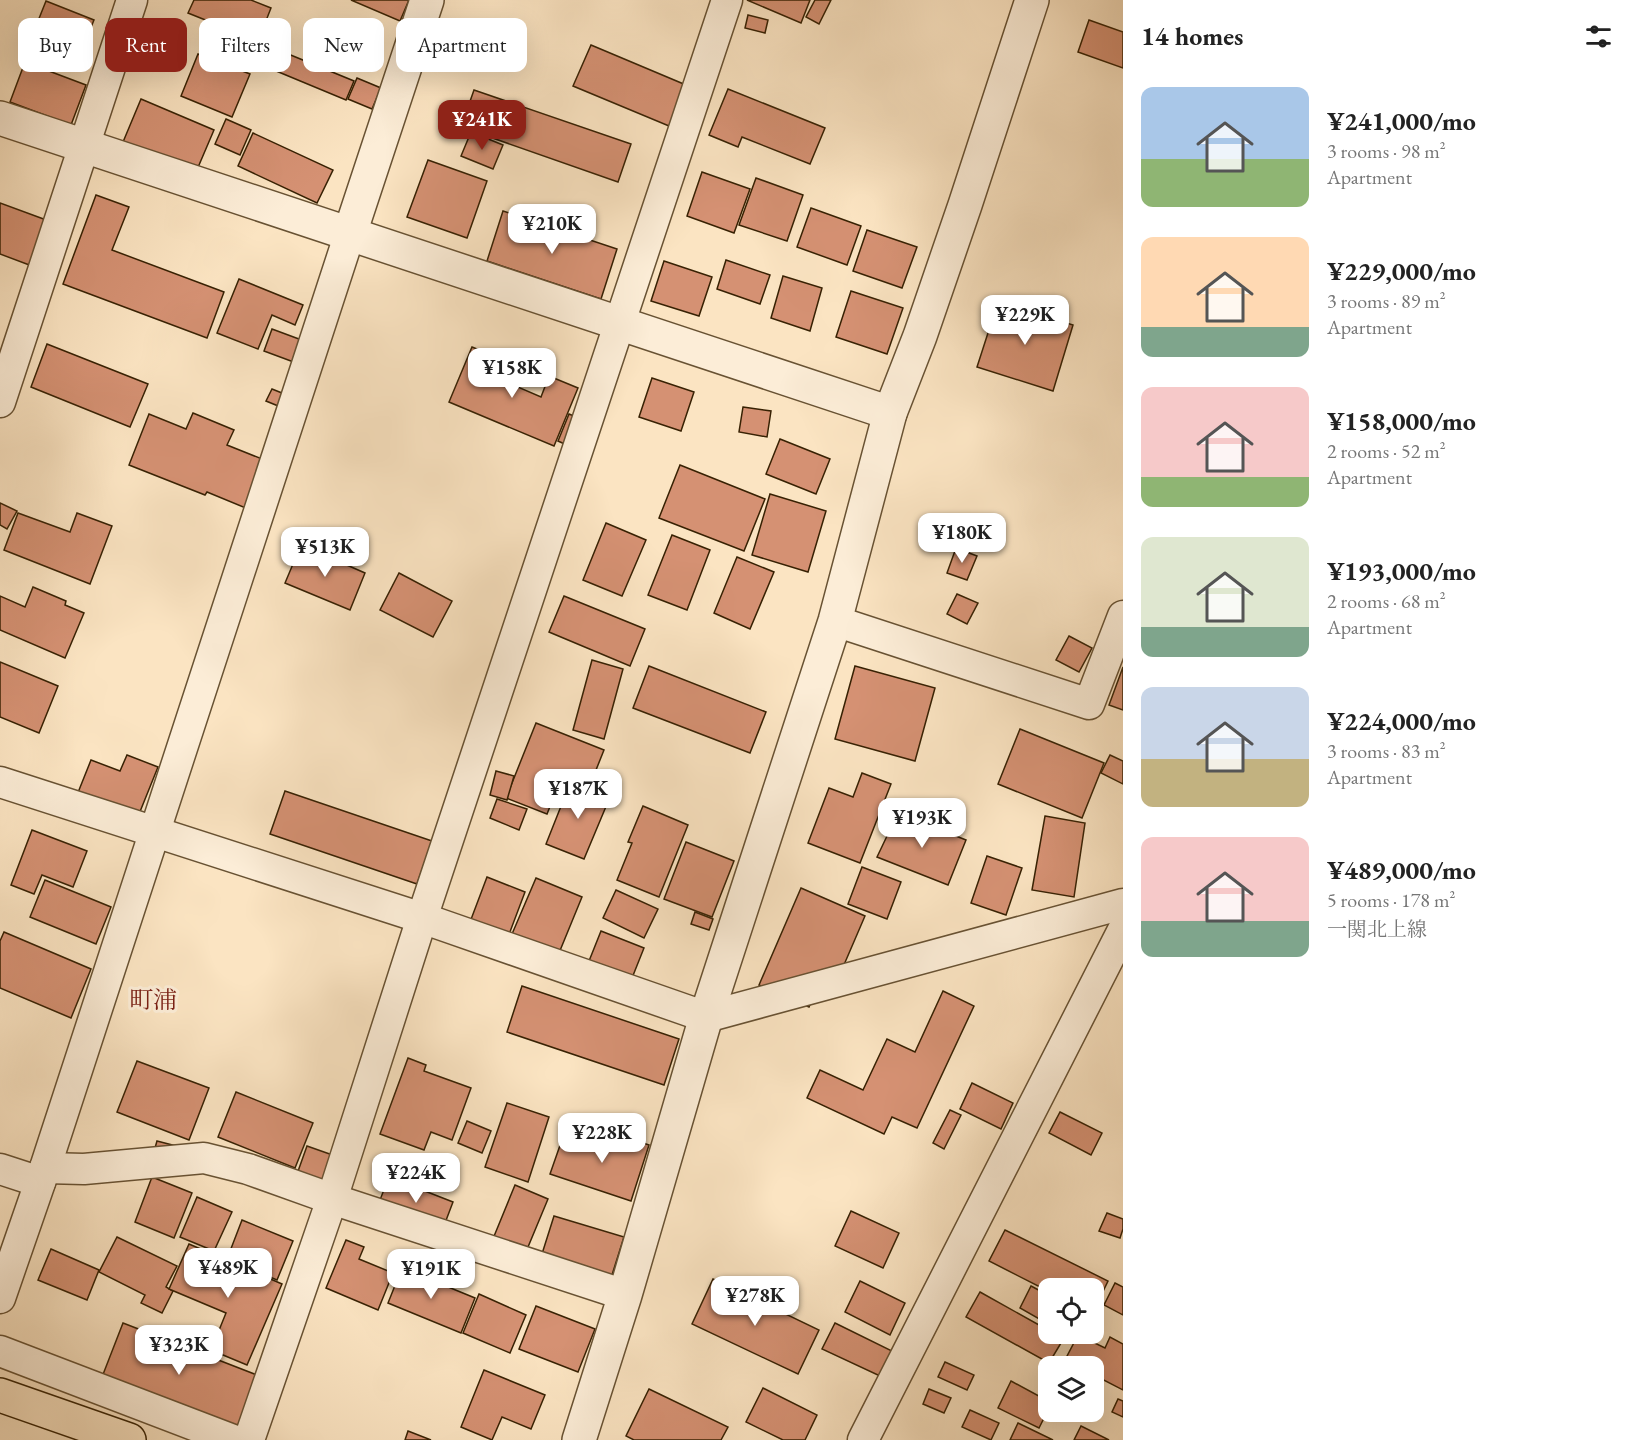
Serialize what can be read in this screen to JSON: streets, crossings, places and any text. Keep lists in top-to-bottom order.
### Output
{
  "districts": ["町浦"],
  "page": {
    "heading": "14 homes",
    "chip": [
      "Buy",
      "Rent",
      "Filters",
      "New",
      "Apartment"
    ],
    "list": [
      {
        "name": "¥241,000/mo",
        "note": "3 rooms · 98 m² · Apartment"
      },
      {
        "name": "¥229,000/mo",
        "note": "3 rooms · 89 m² · Apartment"
      },
      {
        "name": "¥158,000/mo",
        "note": "2 rooms · 52 m² · Apartment"
      },
      {
        "name": "¥193,000/mo",
        "note": "2 rooms · 68 m² · Apartment"
      },
      {
        "name": "¥224,000/mo",
        "note": "3 rooms · 83 m² · Apartment"
      },
      {
        "name": "¥489,000/mo",
        "note": "5 rooms · 178 m² · 一関北上線"
      }
    ],
    "price": [
      "¥241K",
      "¥210K",
      "¥229K",
      "¥158K",
      "¥180K",
      "¥513K",
      "¥187K",
      "¥193K",
      "¥228K",
      "¥224K",
      "¥489K",
      "¥191K",
      "¥278K",
      "¥323K"
    ]
  }
}
